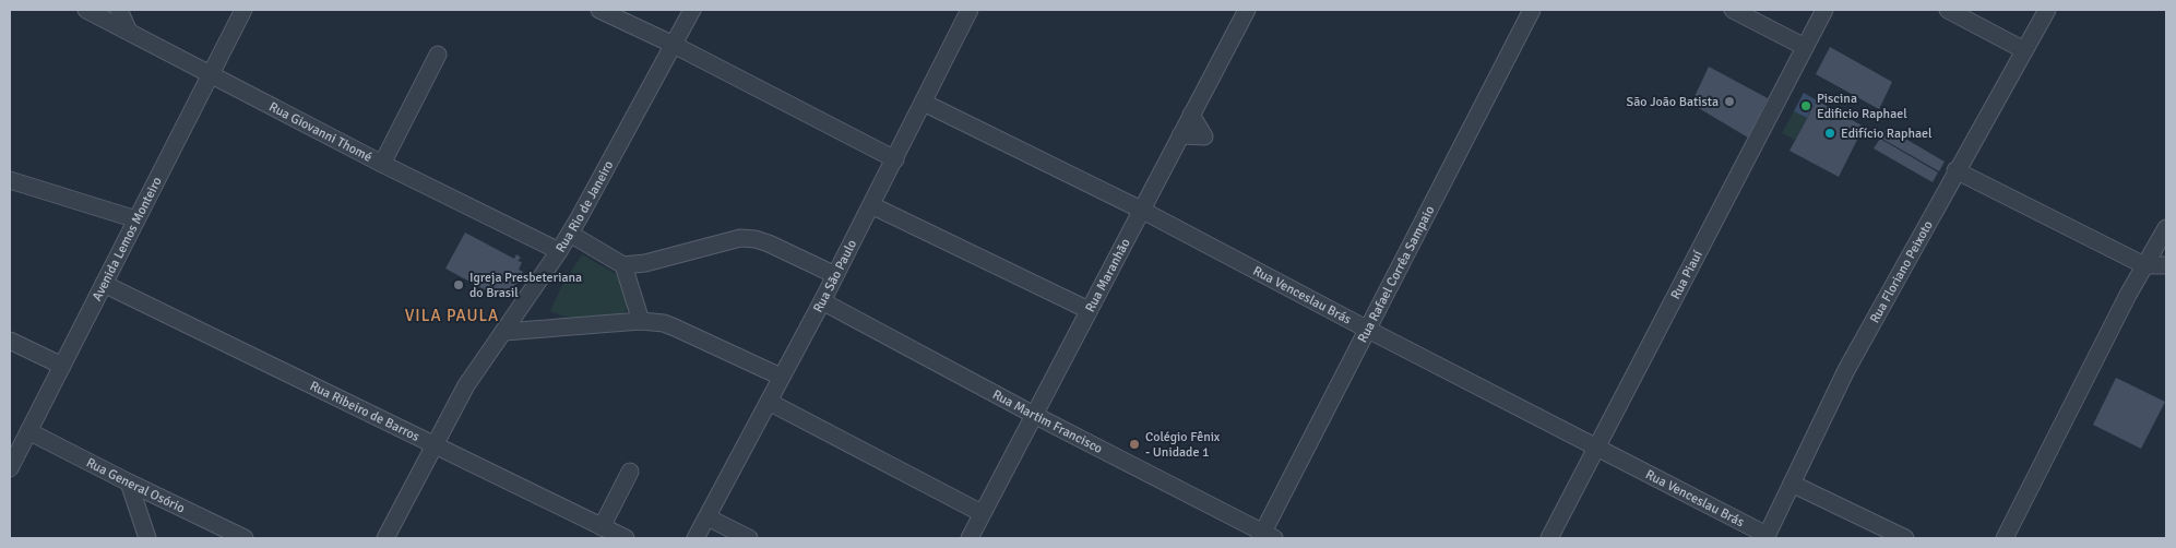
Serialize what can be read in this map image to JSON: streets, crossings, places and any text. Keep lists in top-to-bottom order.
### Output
{
  "streets": {
    "street": [
      "Rua Giovanni Thomé",
      "Rua Rio de Janeiro",
      "Avenida Lemos Monteiro",
      "Rua Floriano Peixoto",
      "Rua Maranhão",
      "Rua Rafael Corrêa Sampaio",
      "Rua Piauí",
      "Rua São Paulo",
      "Rua Venceslau Brás",
      "Rua Ribeiro de Barros",
      "Rua Martim Francisco",
      "Rua General Osório"
    ]
  },
  "crossings": [
    ["Rua Giovanni Thomé", "Rua Rio de Janeiro"],
    ["Rua Giovanni Thomé", "Avenida Lemos Monteiro"],
    ["Rua Rio de Janeiro", "Rua Ribeiro de Barros"],
    ["Avenida Lemos Monteiro", "Rua Ribeiro de Barros"],
    ["Avenida Lemos Monteiro", "Rua General Osório"],
    ["Rua Floriano Peixoto", "Rua Venceslau Brás"],
    ["Rua Maranhão", "Rua Venceslau Brás"],
    ["Rua Maranhão", "Rua Martim Francisco"],
    ["Rua Rafael Corrêa Sampaio", "Rua Venceslau Brás"],
    ["Rua Rafael Corrêa Sampaio", "Rua Martim Francisco"],
    ["Rua Piauí", "Rua Venceslau Brás"],
    ["Rua São Paulo", "Rua Venceslau Brás"],
    ["Rua São Paulo", "Rua Martim Francisco"]
  ],
  "districts": ["VILA PAULA"],
  "places": [
    "São João Batista",
    "Piscina Edificio Raphael",
    "Edifício Raphael",
    "Igreja Presbeteriana do Brasil",
    "Colégio Fênix - Unidade 1"
  ]
}
